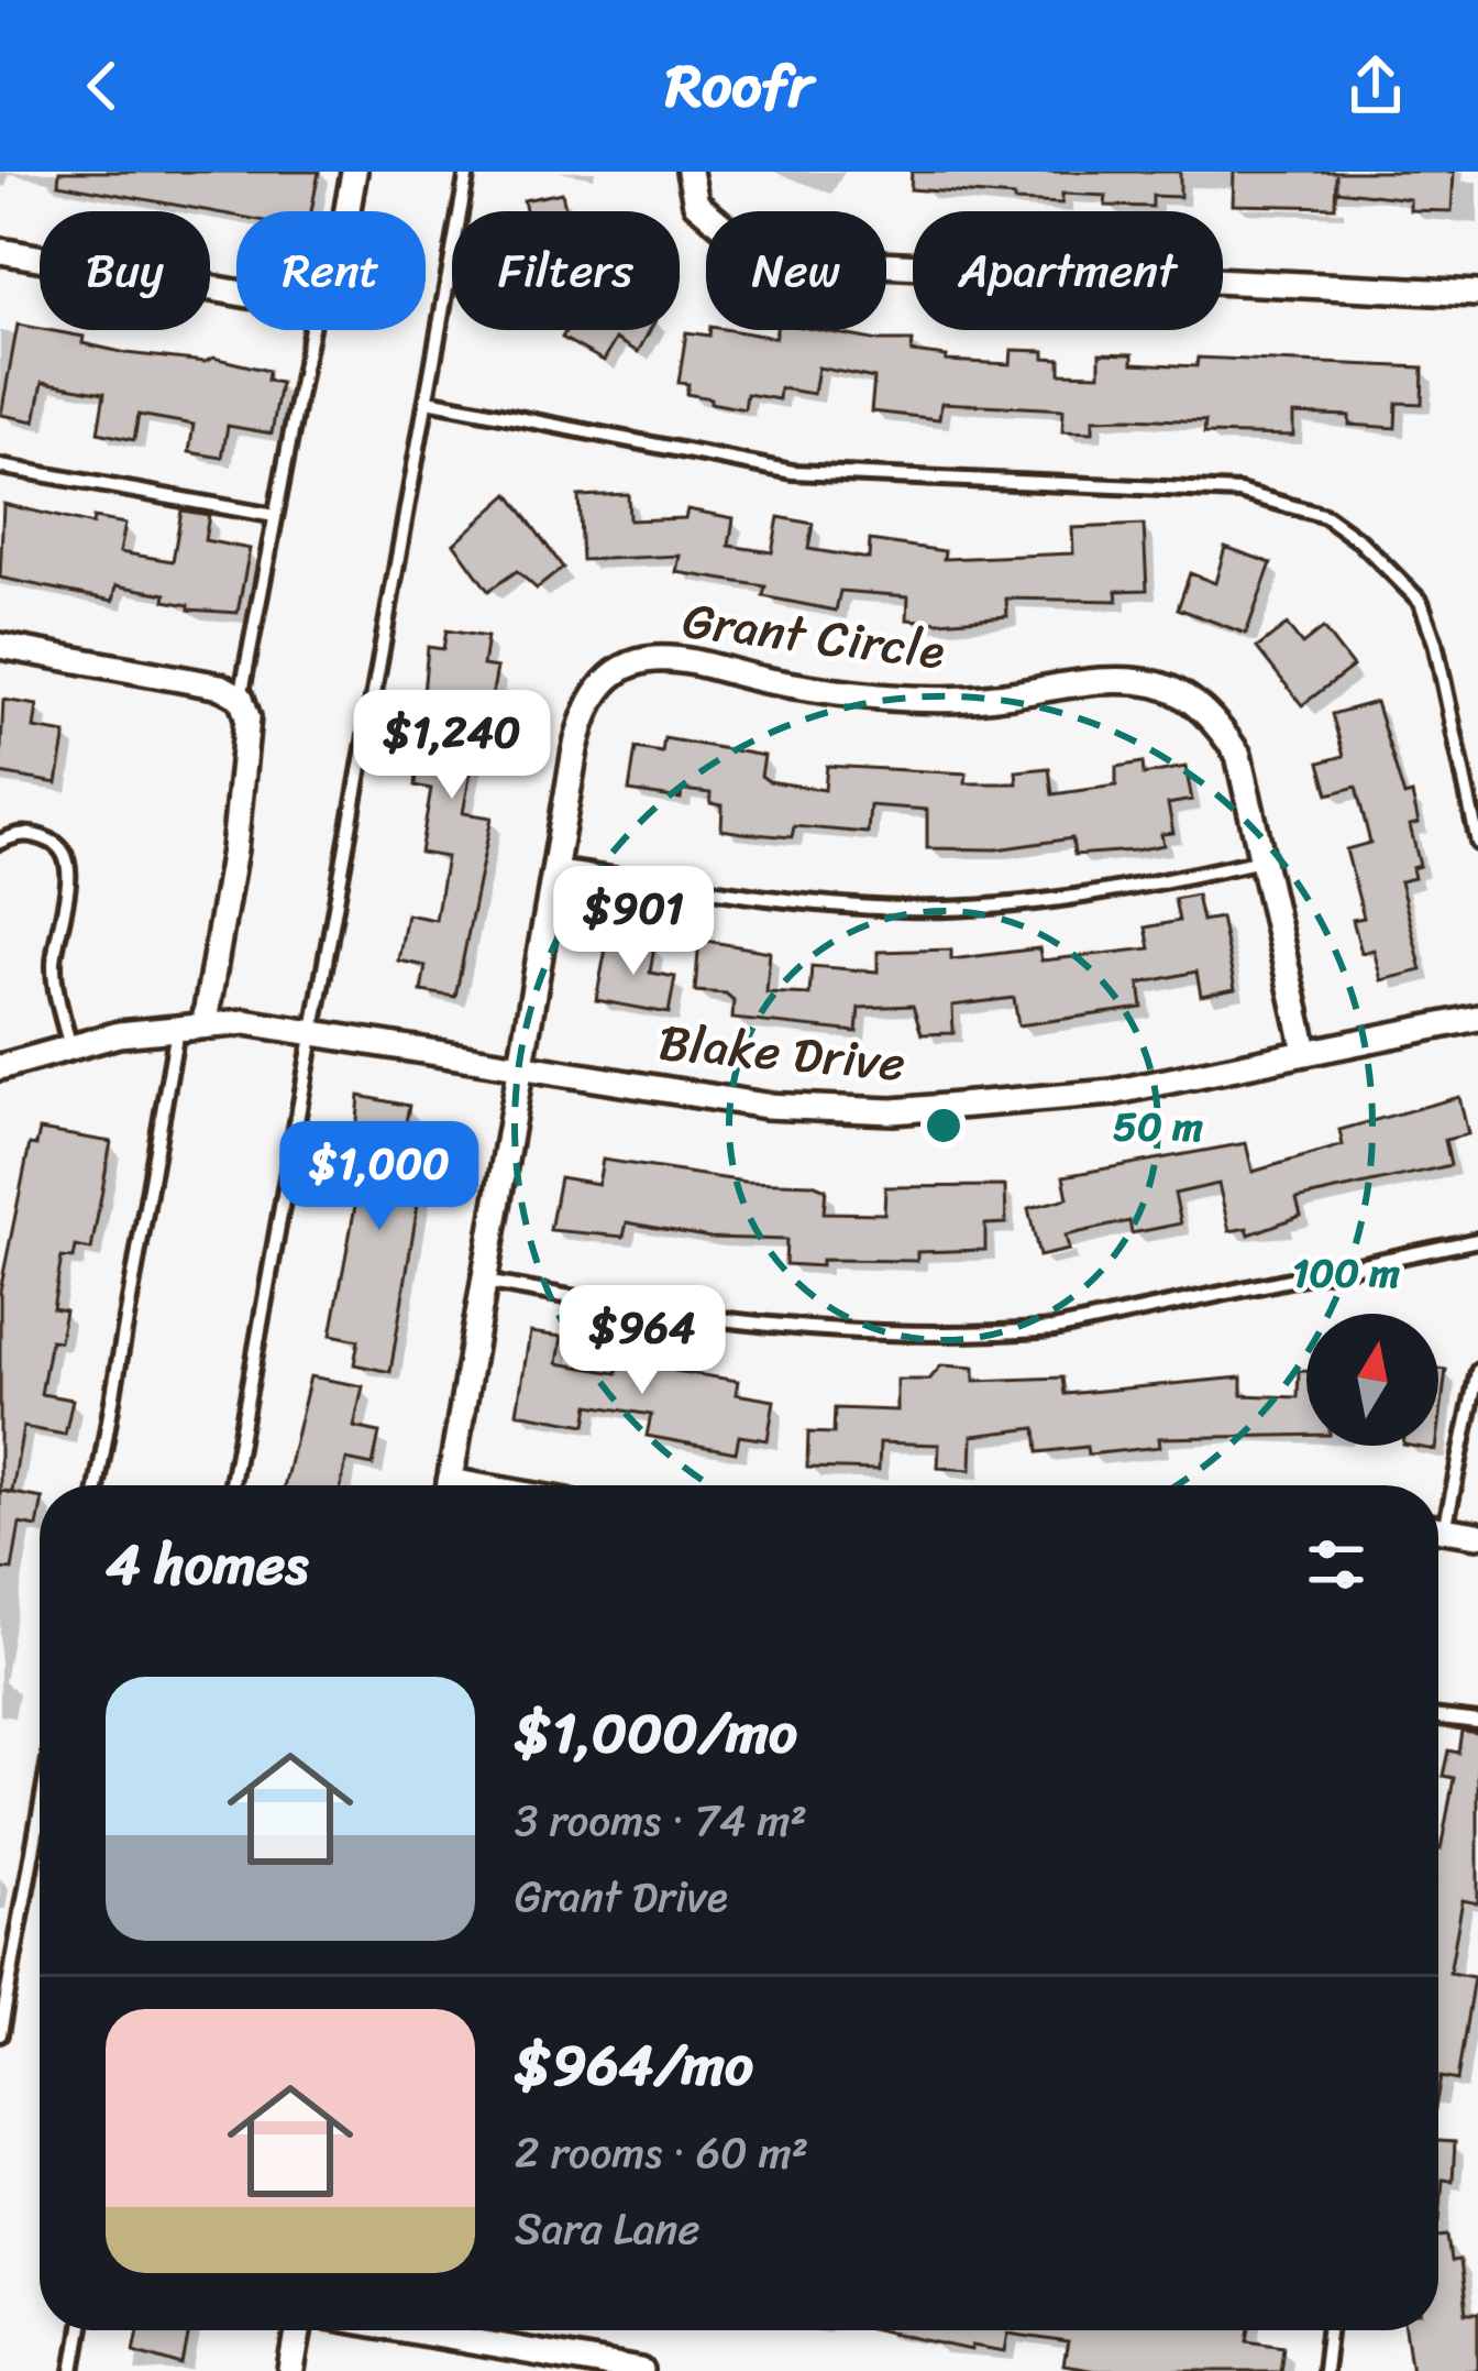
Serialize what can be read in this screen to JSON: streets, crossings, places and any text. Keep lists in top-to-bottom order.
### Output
{
  "streets": {
    "street": ["Grant Circle", "Blake Drive"]
  },
  "crossings": [
    ["Grant Circle", "Blake Drive"]
  ],
  "north": "top",
  "page": {
    "header": "Roofr",
    "chip": [
      "Buy",
      "Rent",
      "Filters",
      "New",
      "Apartment"
    ],
    "price": [
      "$1,240",
      "$901",
      "$1,000",
      "$964"
    ],
    "heading": "4 homes",
    "list": [
      {
        "name": "$1,000/mo",
        "note": "3 rooms · 74 m² · Grant Drive"
      },
      {
        "name": "$964/mo",
        "note": "2 rooms · 60 m² · Sara Lane"
      }
    ]
  },
  "rings": ["50 m", "100 m"]
}
